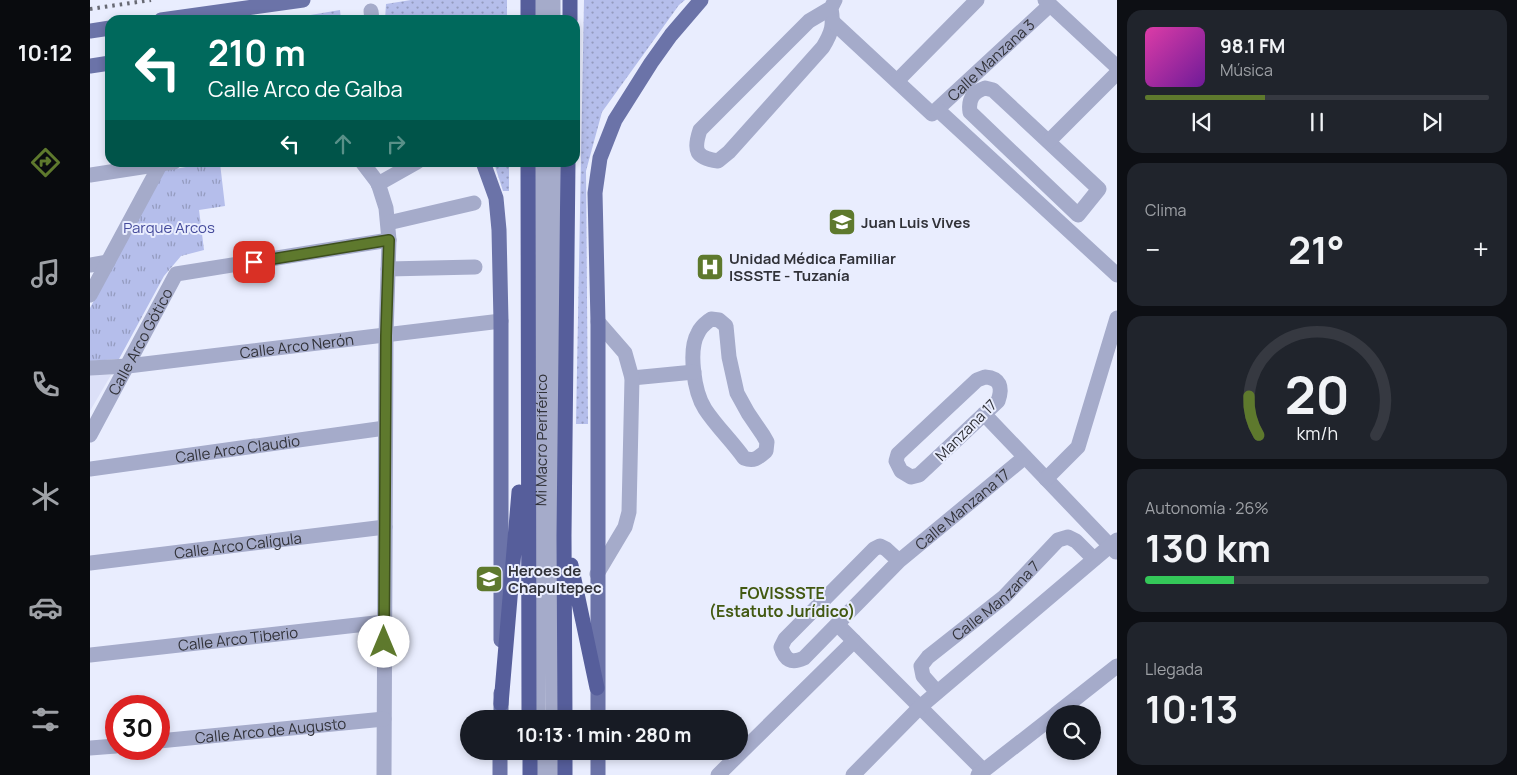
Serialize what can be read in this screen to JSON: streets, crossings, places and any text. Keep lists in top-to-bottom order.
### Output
{
  "streets": {
    "street": [
      "Calle Manzana 3",
      "Calle Arco Gótico",
      "Calle Arco Nerón",
      "Manzana 17",
      "Mi Macro Periférico",
      "Calle Arco Claudio",
      "Calle Manzana 17",
      "Calle Arco Calígula",
      "Calle Manzana 7",
      "Calle Arco Tiberio",
      "Calle Arco de Augusto"
    ]
  },
  "crossings": [
    ["Calle Arco Gótico", "Calle Arco Nerón"]
  ],
  "districts": ["FOVISSSTE (Estatuto Jurídico)"],
  "parks": ["Parque Arcos"],
  "places": {
    "school or university": ["Juan Luis Vives", "Heroes de Chapultepec"],
    "hospital": ["Unidad Médica Familiar ISSSTE - Tuzanía"]
  },
  "page": {
    "tabs": "10:12",
    "turn": ["210 m", "Calle Arco de Galba"],
    "song": ["98.1 FM", "Música"],
    "tile": [
      "Clima",
      ["Autonomía · 26%", "130 km"],
      ["Llegada", "10:13"]
    ],
    "heat": ["−", "21°", "+"],
    "limit": "30",
    "trip": "10:13 · 1 min · 280 m",
    "gauge": ["20", "km/h"]
  }
}
